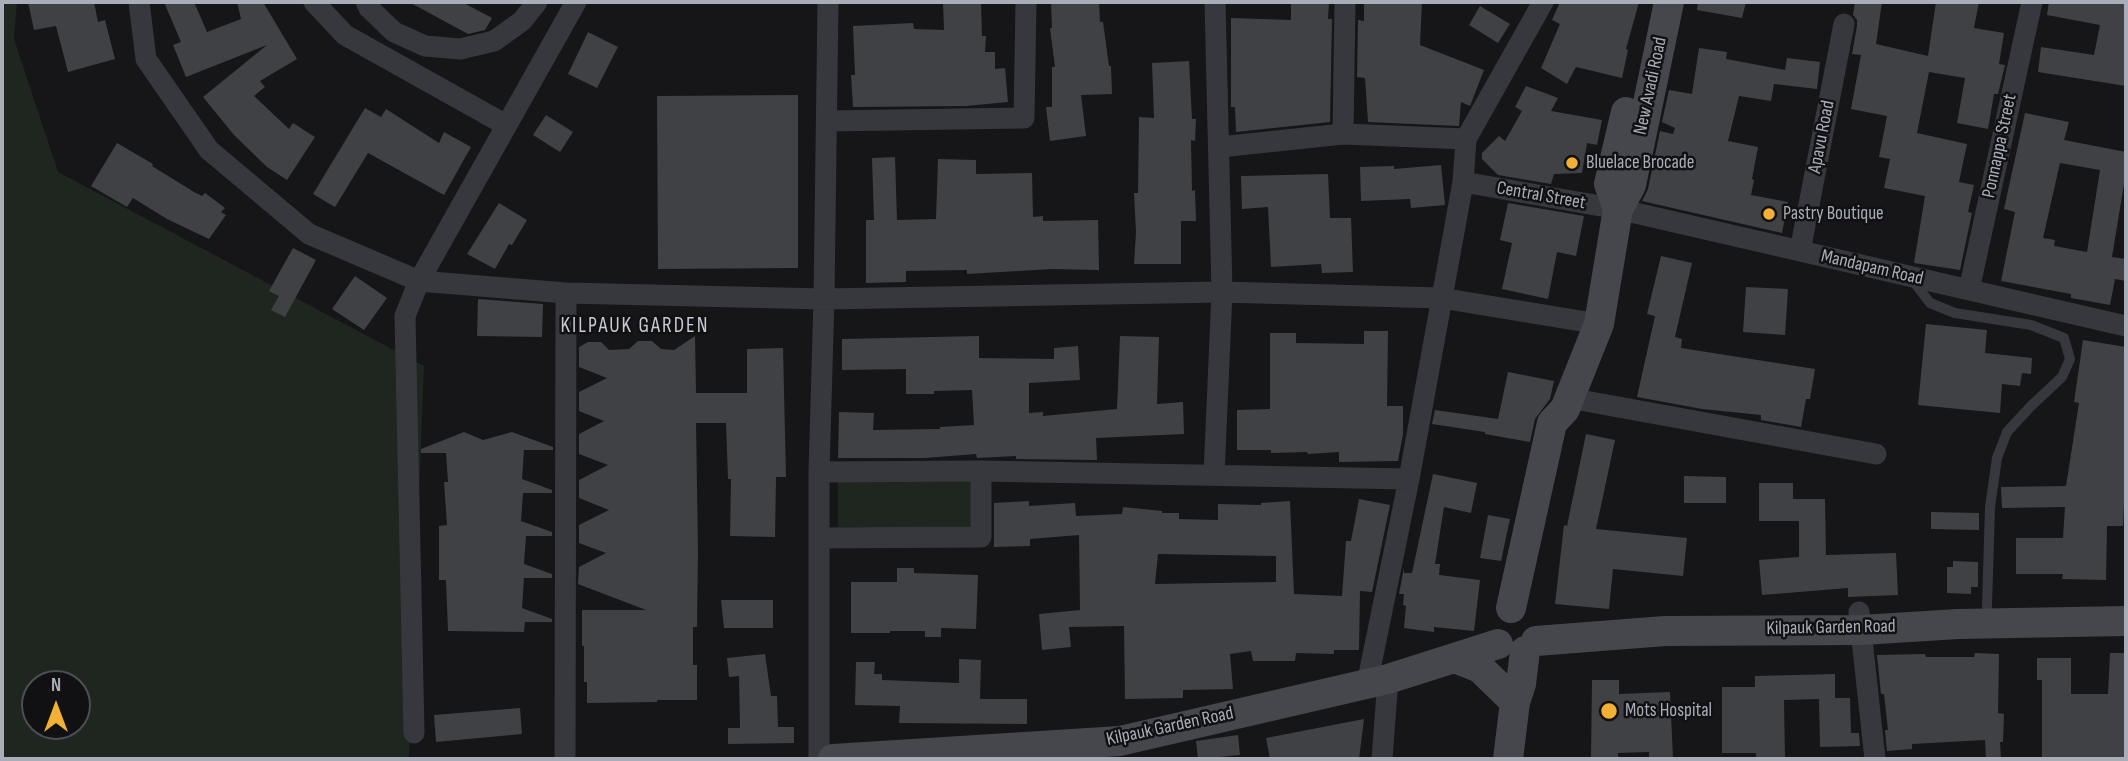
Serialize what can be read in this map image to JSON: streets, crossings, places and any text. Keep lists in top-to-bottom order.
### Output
{
  "streets": {
    "main road": ["New Avadi Road", "Kilpauk Garden Road"],
    "street": [
      "Apavu Road",
      "Ponnappa Street",
      "Central Street",
      "Mandapam Road"
    ]
  },
  "crossings": [
    ["New Avadi Road", "Central Street"],
    ["New Avadi Road", "Mandapam Road"],
    ["New Avadi Road", "Kilpauk Garden Road"],
    ["Apavu Road", "Mandapam Road"],
    ["Ponnappa Street", "Mandapam Road"],
    ["Central Street", "Mandapam Road"]
  ],
  "districts": ["KILPAUK GARDEN"],
  "places": ["Bluelace Brocade", "Pastry Boutique", "Mots Hospital"],
  "north": "top"
}
